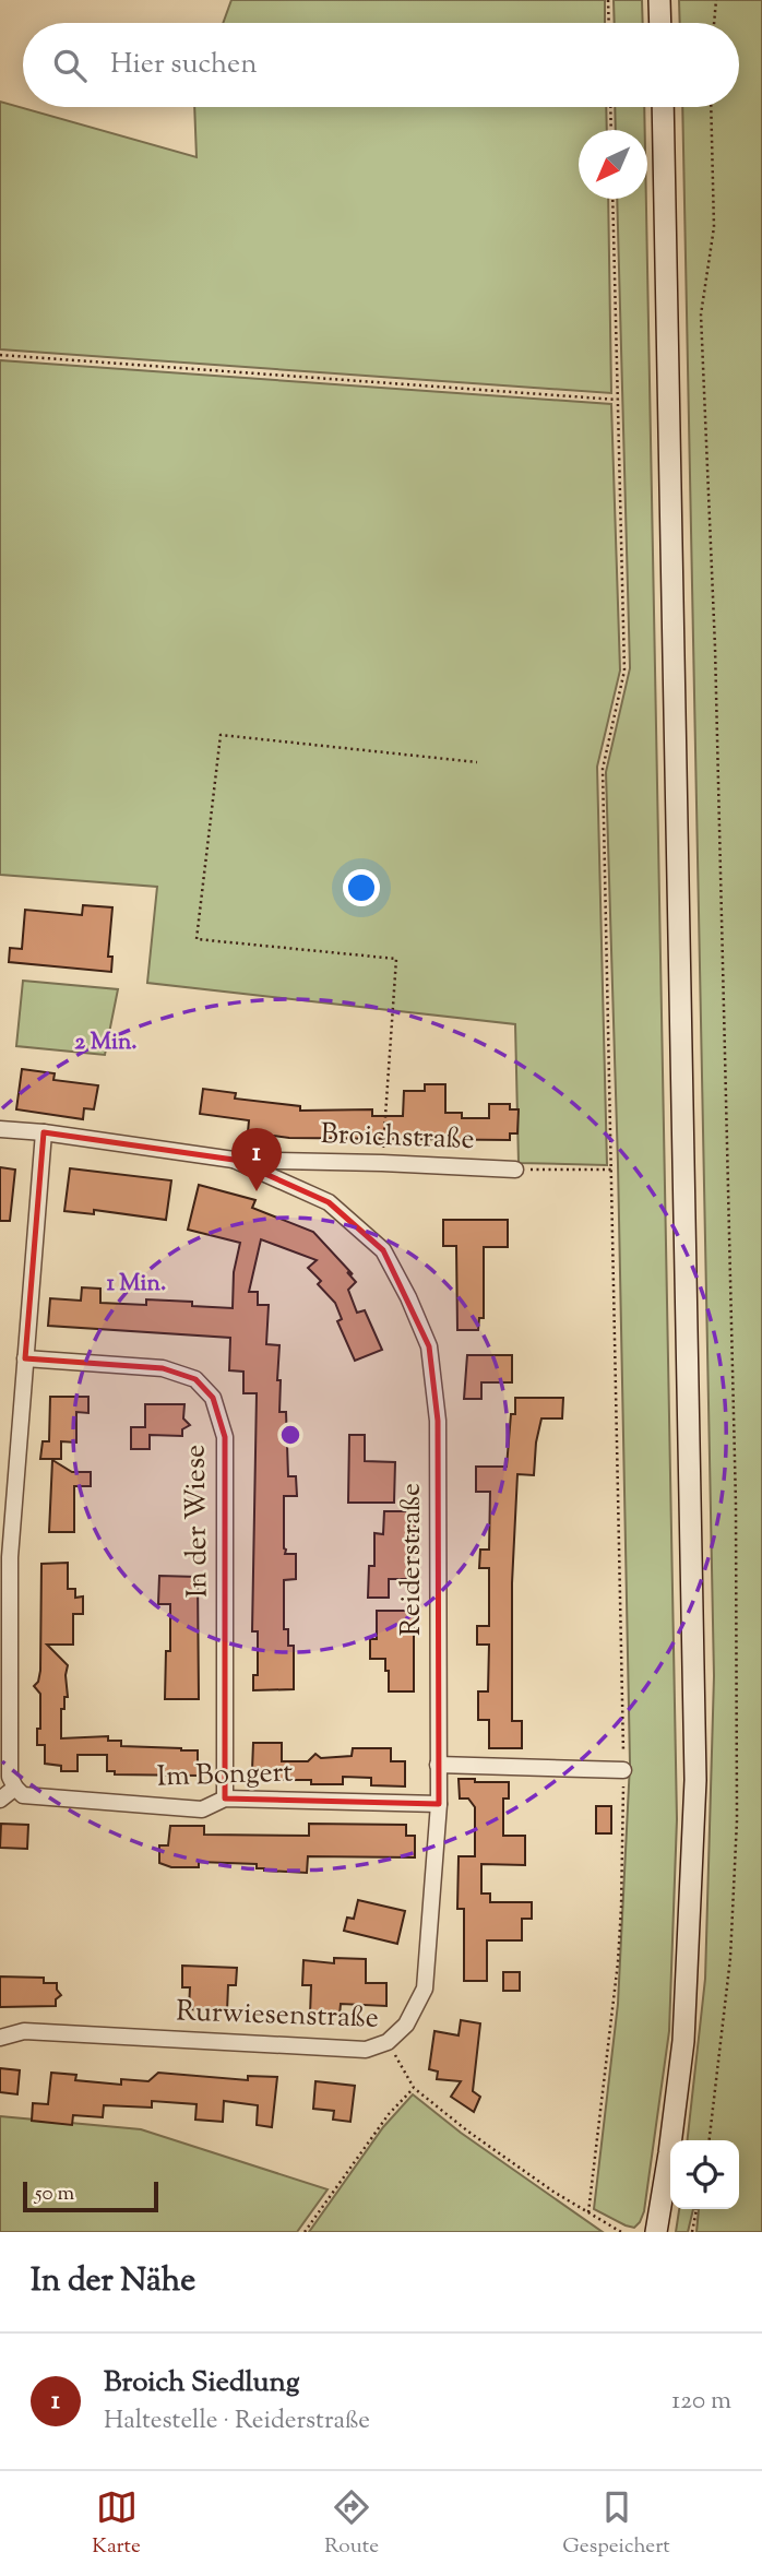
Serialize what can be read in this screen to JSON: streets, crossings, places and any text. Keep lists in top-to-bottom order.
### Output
{
  "streets": {
    "street": [
      "Broichstraße",
      "In der Wiese",
      "Reiderstraße",
      "Im Bongert",
      "Rurwiesenstraße"
    ]
  },
  "crossings": [
    ["Broichstraße", "Reiderstraße"],
    ["In der Wiese", "Im Bongert"],
    ["Reiderstraße", "Im Bongert"],
    ["Reiderstraße", "Rurwiesenstraße"]
  ],
  "scale_bar": "50 m",
  "north": "bottom left",
  "page": {
    "search": "Hier suchen",
    "pins": "1",
    "scale": "50 m",
    "heading": "In der Nähe",
    "list": [
      {
        "mark": "1",
        "name": "Broich Siedlung",
        "note": "Haltestelle · Reiderstraße",
        "value": "120 m"
      }
    ],
    "nav": ["Karte", "Route", "Gespeichert"]
  },
  "rings": ["2 Min.", "1 Min."]
}
